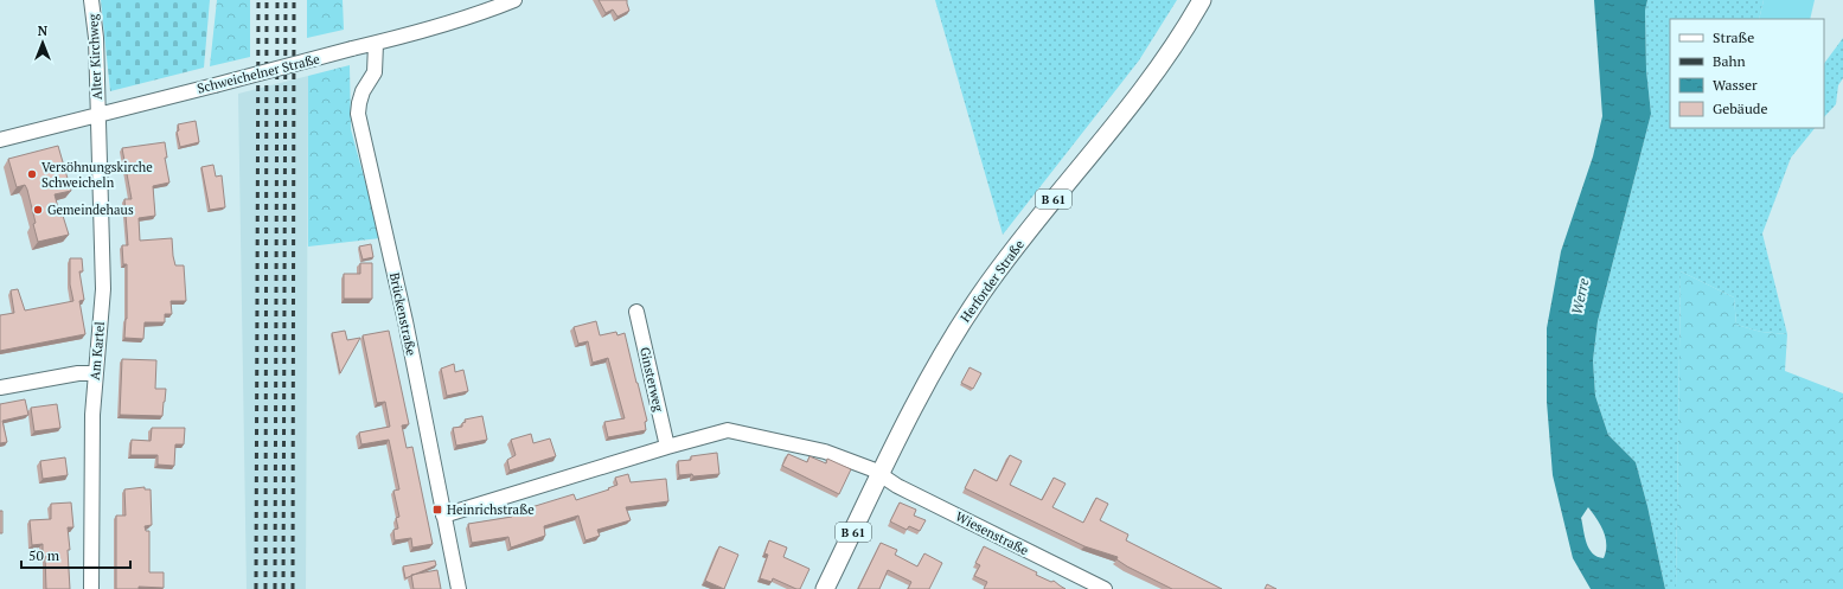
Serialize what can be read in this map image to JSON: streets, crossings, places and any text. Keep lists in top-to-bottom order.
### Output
{
  "streets": {
    "main road": ["B 61", "Herforder Straße"],
    "street": [
      "Alter Kirchweg",
      "Schweichelner Straße",
      "Brückenstraße",
      "Am Kartel",
      "Ginsterweg",
      "Wiesenstraße"
    ]
  },
  "crossings": [
    ["Alter Kirchweg", "Schweichelner Straße"],
    ["Alter Kirchweg", "Am Kartel"],
    ["Schweichelner Straße", "Brückenstraße"],
    ["Schweichelner Straße", "Am Kartel"],
    ["Herforder Straße", "Wiesenstraße"]
  ],
  "water": ["Werre"],
  "places": {
    "other": ["Versöhnungskirche Schweicheln", "Gemeindehaus"],
    "transit": ["Heinrichstraße"]
  },
  "legend": [
    "Straße",
    "Bahn",
    "Wasser",
    "Gebäude"
  ],
  "scale_bar": "50 m",
  "north": "top"
}
